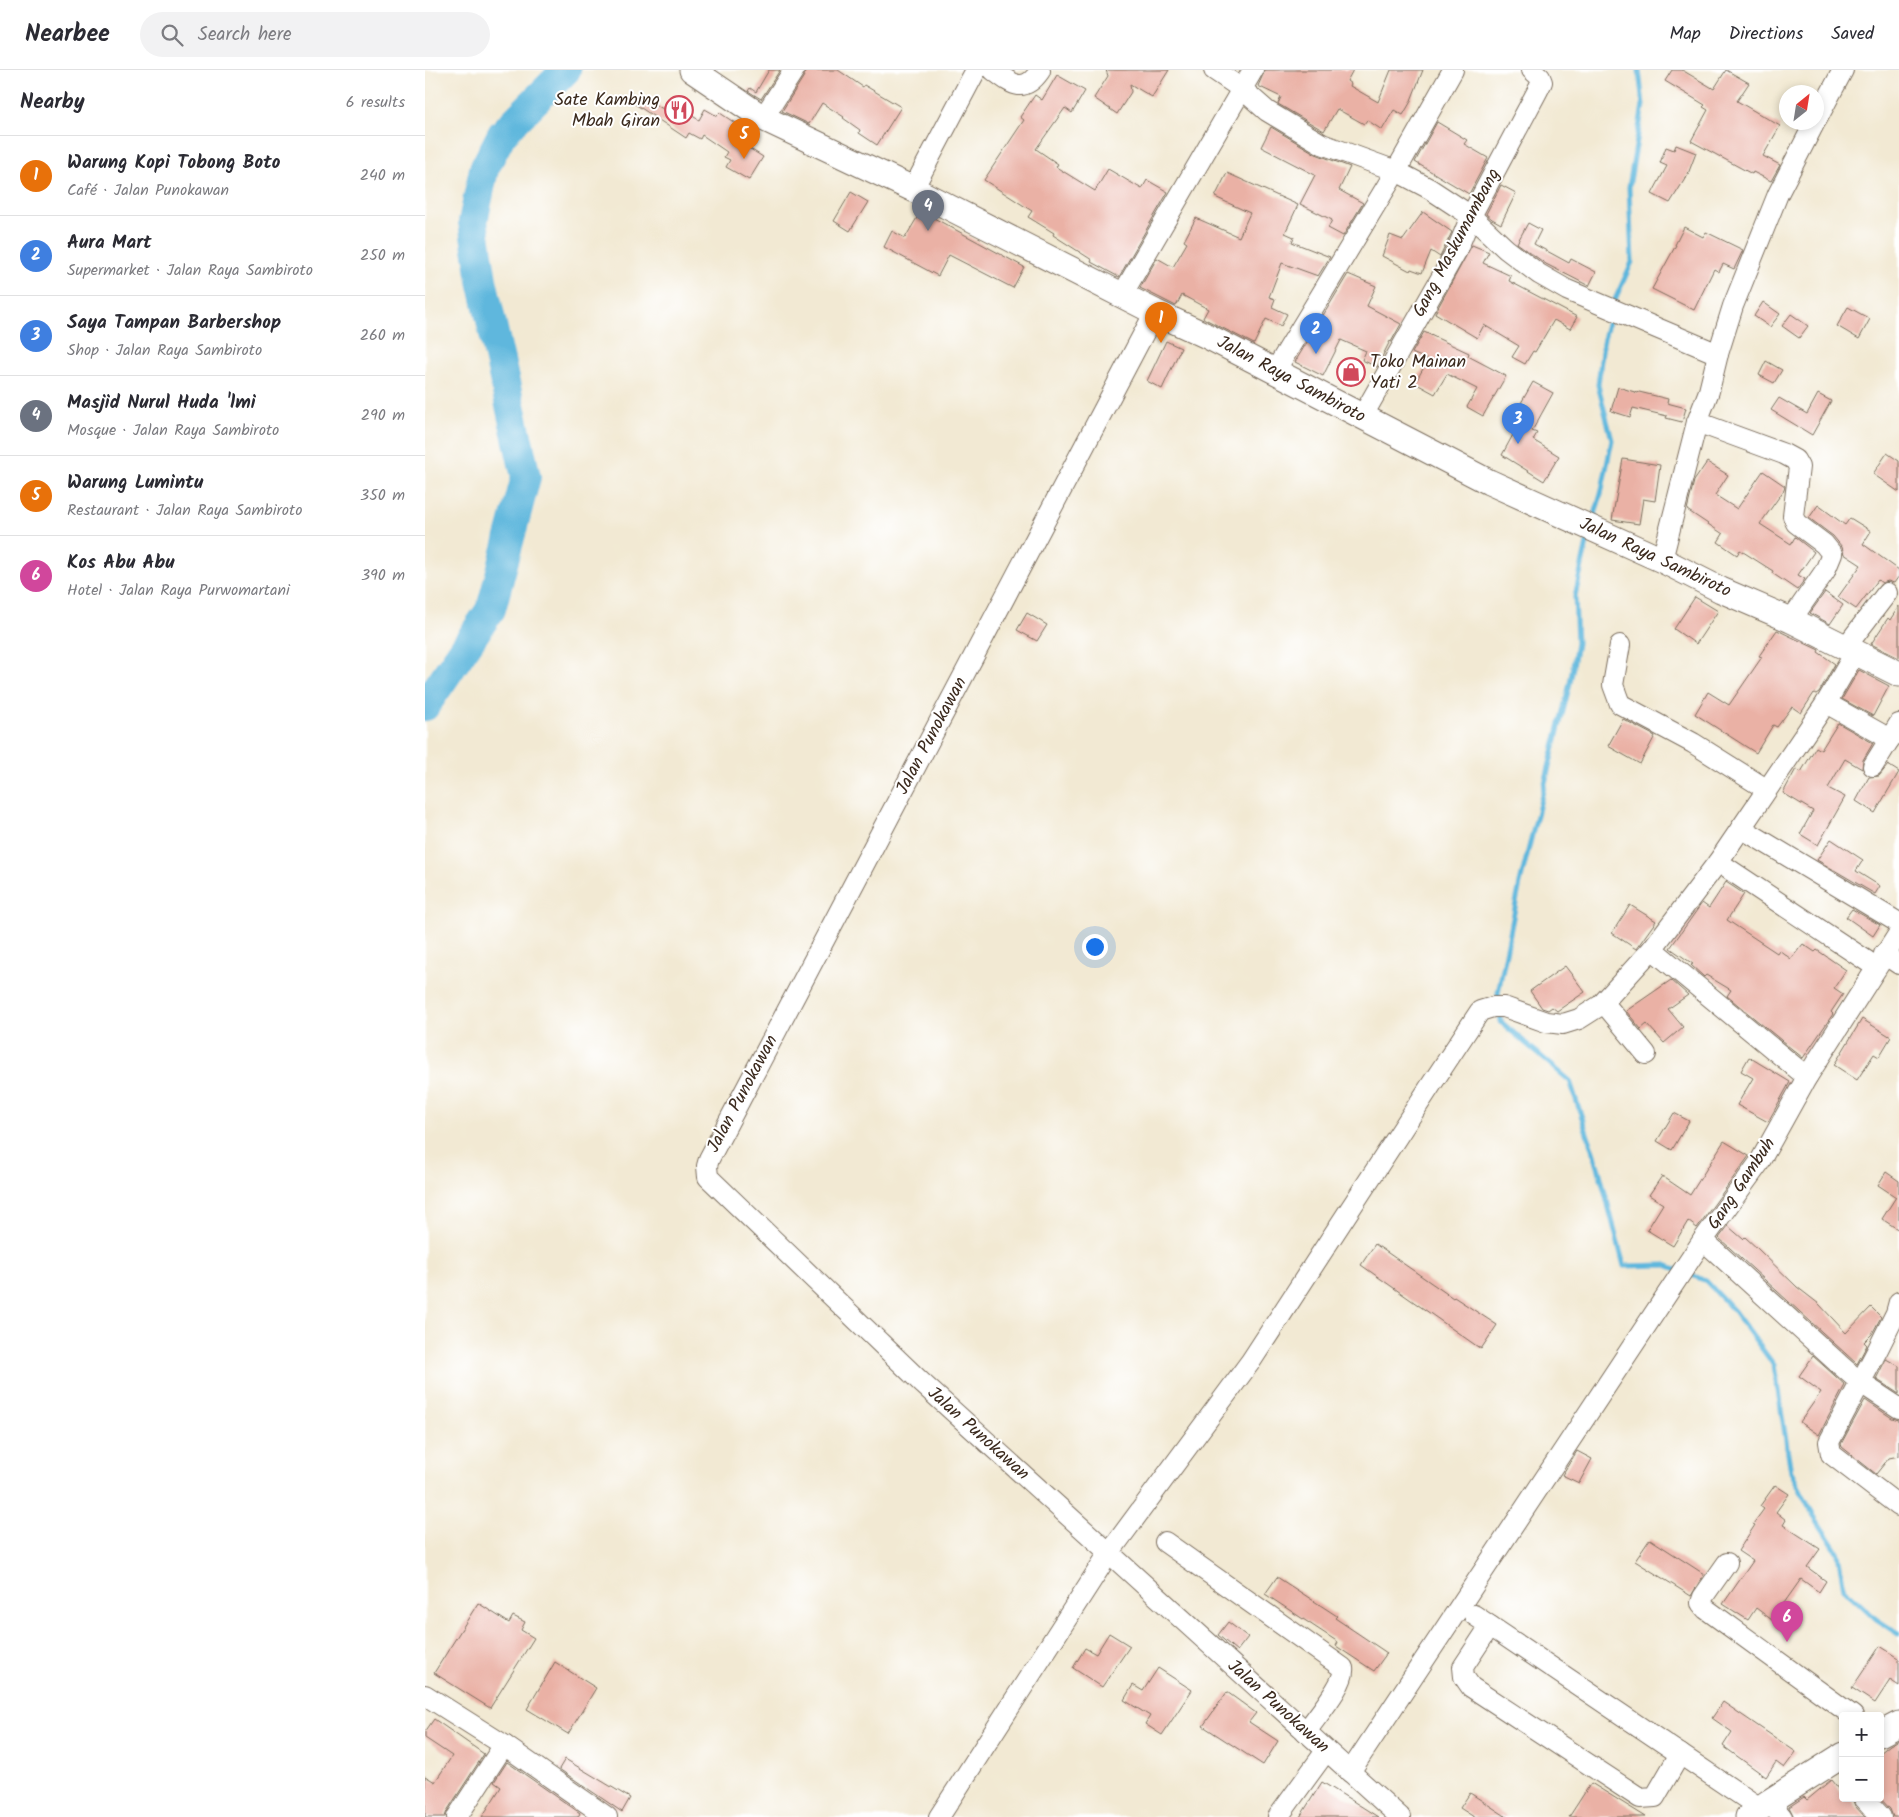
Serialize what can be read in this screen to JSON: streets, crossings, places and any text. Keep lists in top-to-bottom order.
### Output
{
  "streets": {
    "street": [
      "Gang Maskumambang",
      "Jalan Raya Sambiroto",
      "Jalan Punokawan",
      "Gang Gambuh"
    ]
  },
  "crossings": [
    ["Gang Maskumambang", "Jalan Raya Sambiroto"],
    ["Jalan Raya Sambiroto", "Jalan Punokawan"]
  ],
  "places": {
    "restaurant": ["Sate Kambing Mbah Giran"],
    "shop": ["Toko Mainan Yati 2"]
  },
  "north": "top right",
  "page": {
    "header": "Nearbee",
    "search": "Search here",
    "nav": ["Map", "Directions", "Saved"],
    "heading": ["Nearby", "6 results"],
    "pins": [
      "5",
      "4",
      "1",
      "2",
      "3",
      "6"
    ],
    "list": [
      {
        "mark": "1",
        "name": "Warung Kopi Tobong Boto",
        "note": "Café · Jalan Punokawan",
        "value": "240 m"
      },
      {
        "mark": "2",
        "name": "Aura Mart",
        "note": "Supermarket · Jalan Raya Sambiroto",
        "value": "250 m"
      },
      {
        "mark": "3",
        "name": "Saya Tampan Barbershop",
        "note": "Shop · Jalan Raya Sambiroto",
        "value": "260 m"
      },
      {
        "mark": "4",
        "name": "Masjid Nurul Huda 'lmi",
        "note": "Mosque · Jalan Raya Sambiroto",
        "value": "290 m"
      },
      {
        "mark": "5",
        "name": "Warung Lumintu",
        "note": "Restaurant · Jalan Raya Sambiroto",
        "value": "350 m"
      },
      {
        "mark": "6",
        "name": "Kos Abu Abu",
        "note": "Hotel · Jalan Raya Purwomartani",
        "value": "390 m"
      }
    ],
    "map_buttons": ["+", "−"]
  }
}
